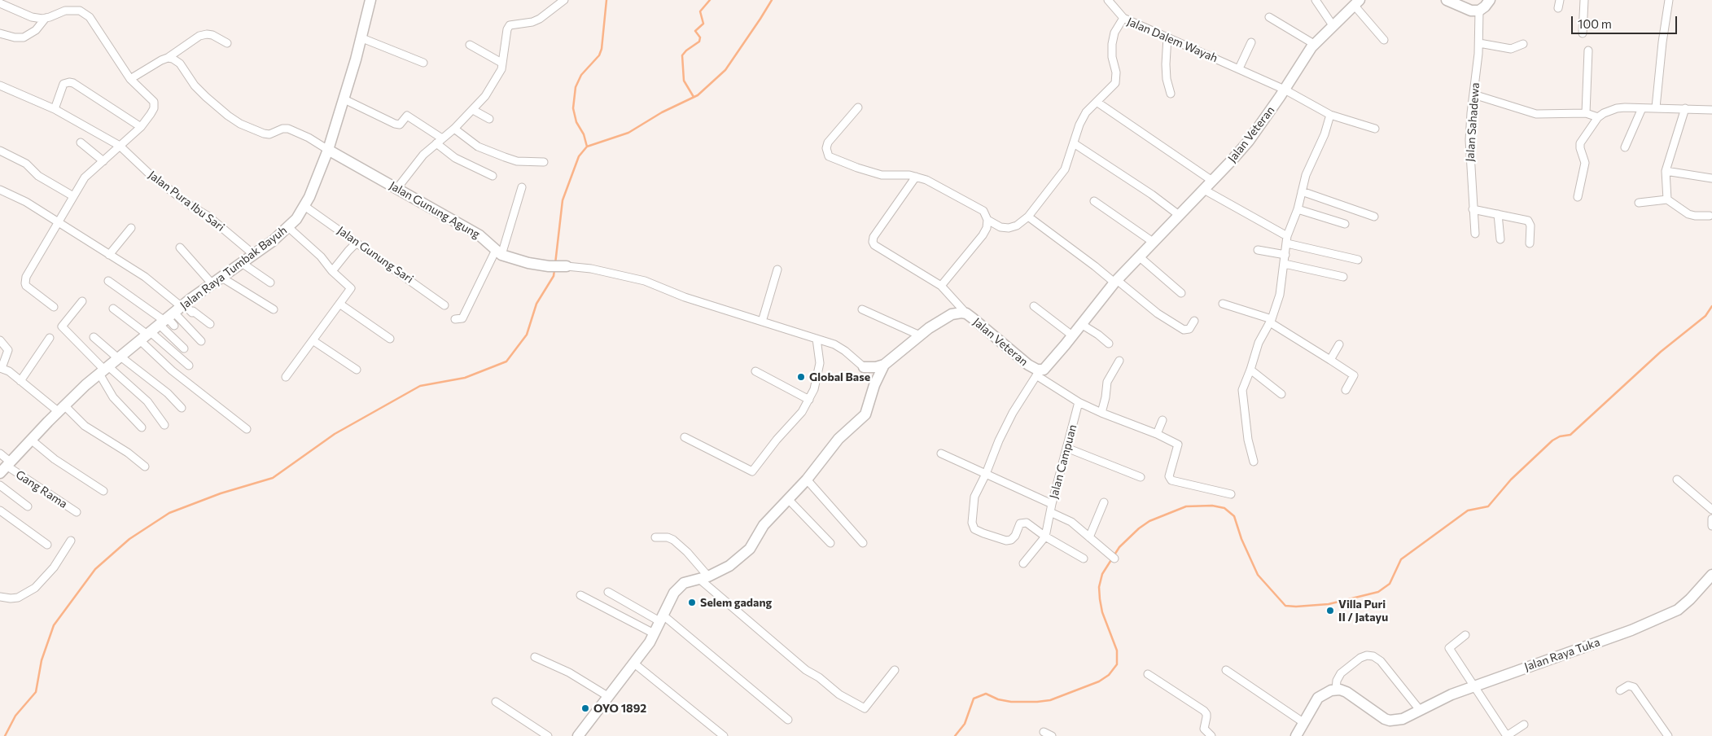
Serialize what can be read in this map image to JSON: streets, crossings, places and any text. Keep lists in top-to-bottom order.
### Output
{
  "streets": {
    "street": [
      "Jalan Dalem Wayah",
      "Jalan Sahadewa",
      "Jalan Veteran",
      "Jalan Pura Ibu Sari",
      "Jalan Gunung Agung",
      "Jalan Gunung Sari",
      "Jalan Raya Tumbak Bayuh",
      "Jalan Campuan",
      "Gang Rama",
      "Jalan Raya Tuka"
    ]
  },
  "crossings": [
    ["Jalan Dalem Wayah", "Jalan Veteran"],
    ["Jalan Pura Ibu Sari", "Jalan Raya Tumbak Bayuh"],
    ["Jalan Gunung Agung", "Jalan Raya Tumbak Bayuh"],
    ["Jalan Gunung Sari", "Jalan Raya Tumbak Bayuh"],
    ["Jalan Raya Tumbak Bayuh", "Gang Rama"]
  ],
  "places": [
    "Global Base",
    "Selem gadang",
    "Villa Puri II / Jatayu",
    "OYO 1892"
  ],
  "scale_bar": "100 m"
}
